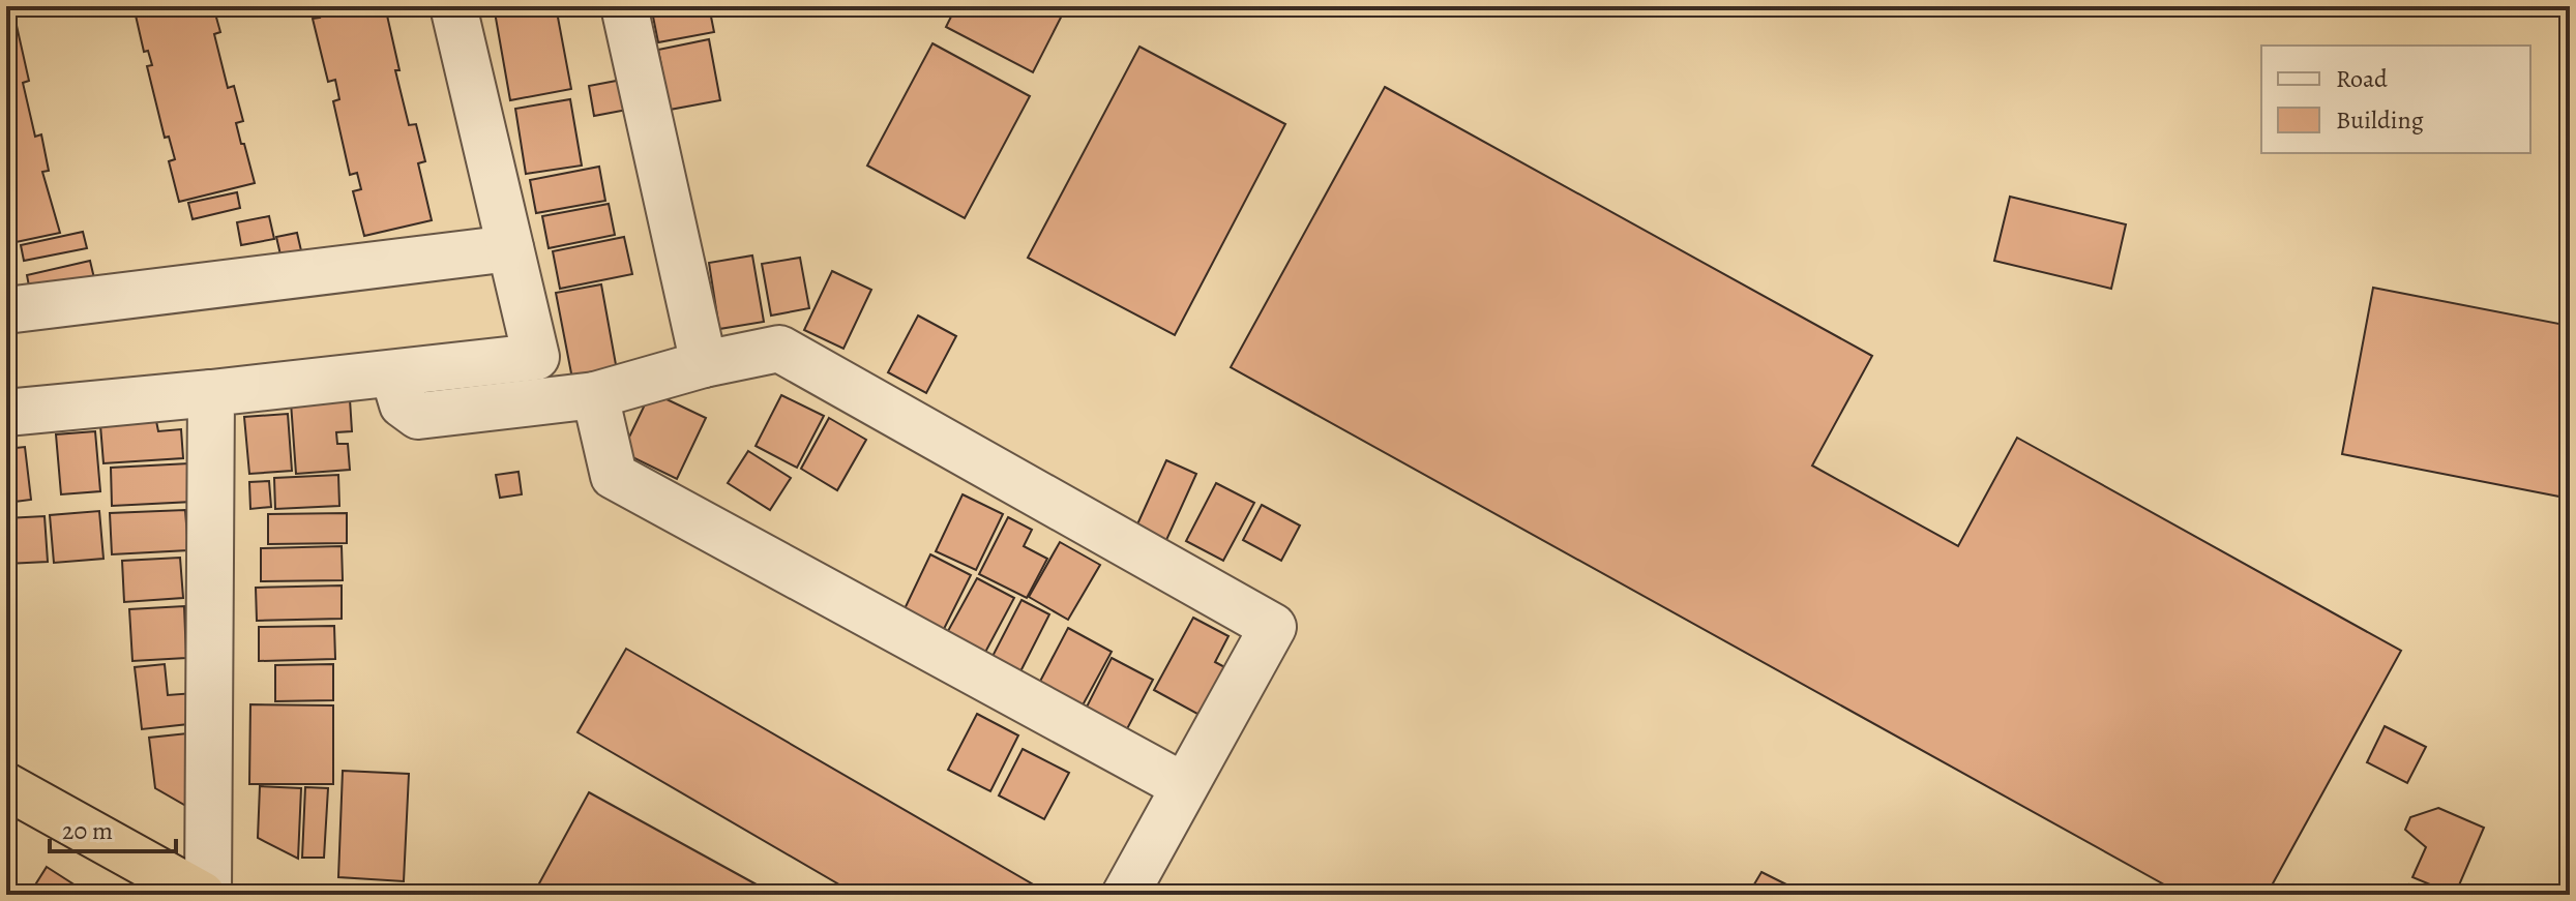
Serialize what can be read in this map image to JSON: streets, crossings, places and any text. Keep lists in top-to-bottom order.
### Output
{
  "legend": ["Road", "Building"],
  "scale_bar": "20 m"
}
